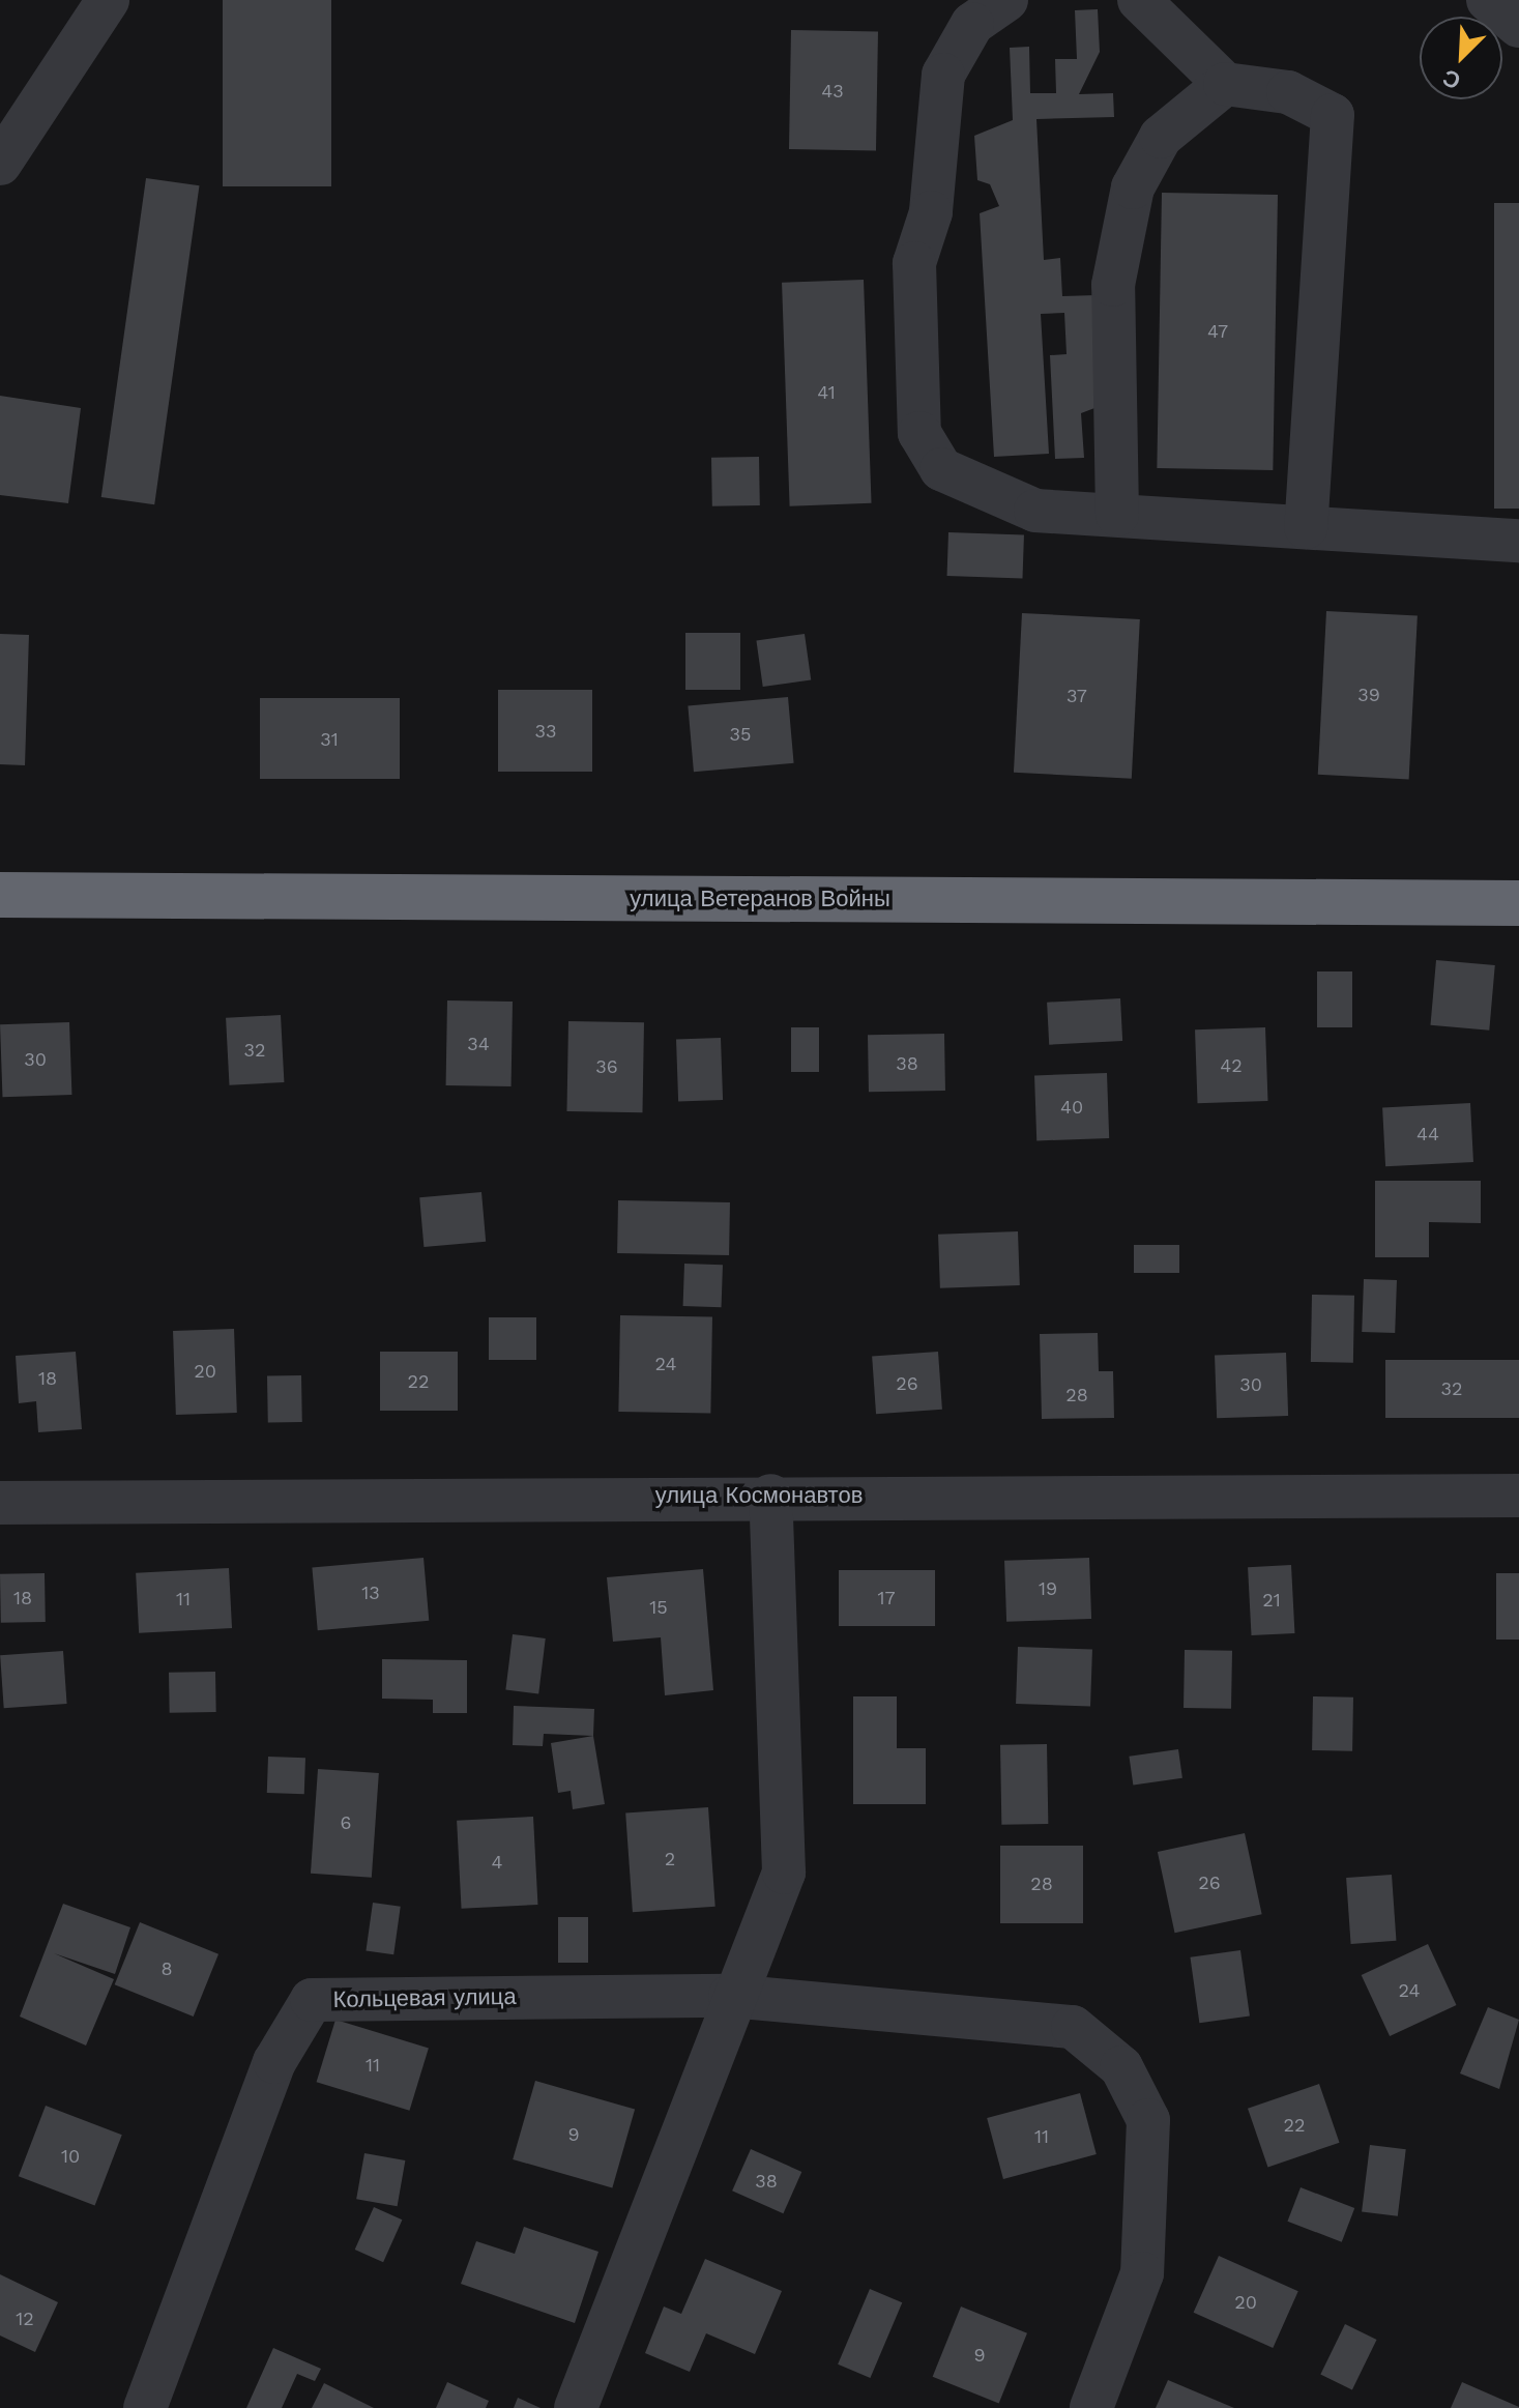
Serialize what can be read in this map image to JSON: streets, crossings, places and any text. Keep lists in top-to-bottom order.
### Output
{
  "streets": {
    "highway": ["улица Ветеранов Войны"],
    "street": ["улица Космонавтов", "Кольцевая улица"]
  },
  "house_numbers": [
    "43",
    "47",
    "41",
    "39",
    "37",
    "33",
    "35",
    "31",
    "34",
    "32",
    "30",
    "38",
    "42",
    "36",
    "40",
    "44",
    "24",
    "20",
    "18",
    "22",
    "26",
    "30",
    "32",
    "28",
    "19",
    "13",
    "18",
    "17",
    "11",
    "21",
    "15",
    "6",
    "2",
    "4",
    "26",
    "28",
    "8",
    "24",
    "11",
    "22",
    "9",
    "11",
    "10",
    "38",
    "20",
    "12",
    "9"
  ],
  "north": "bottom left"
}
